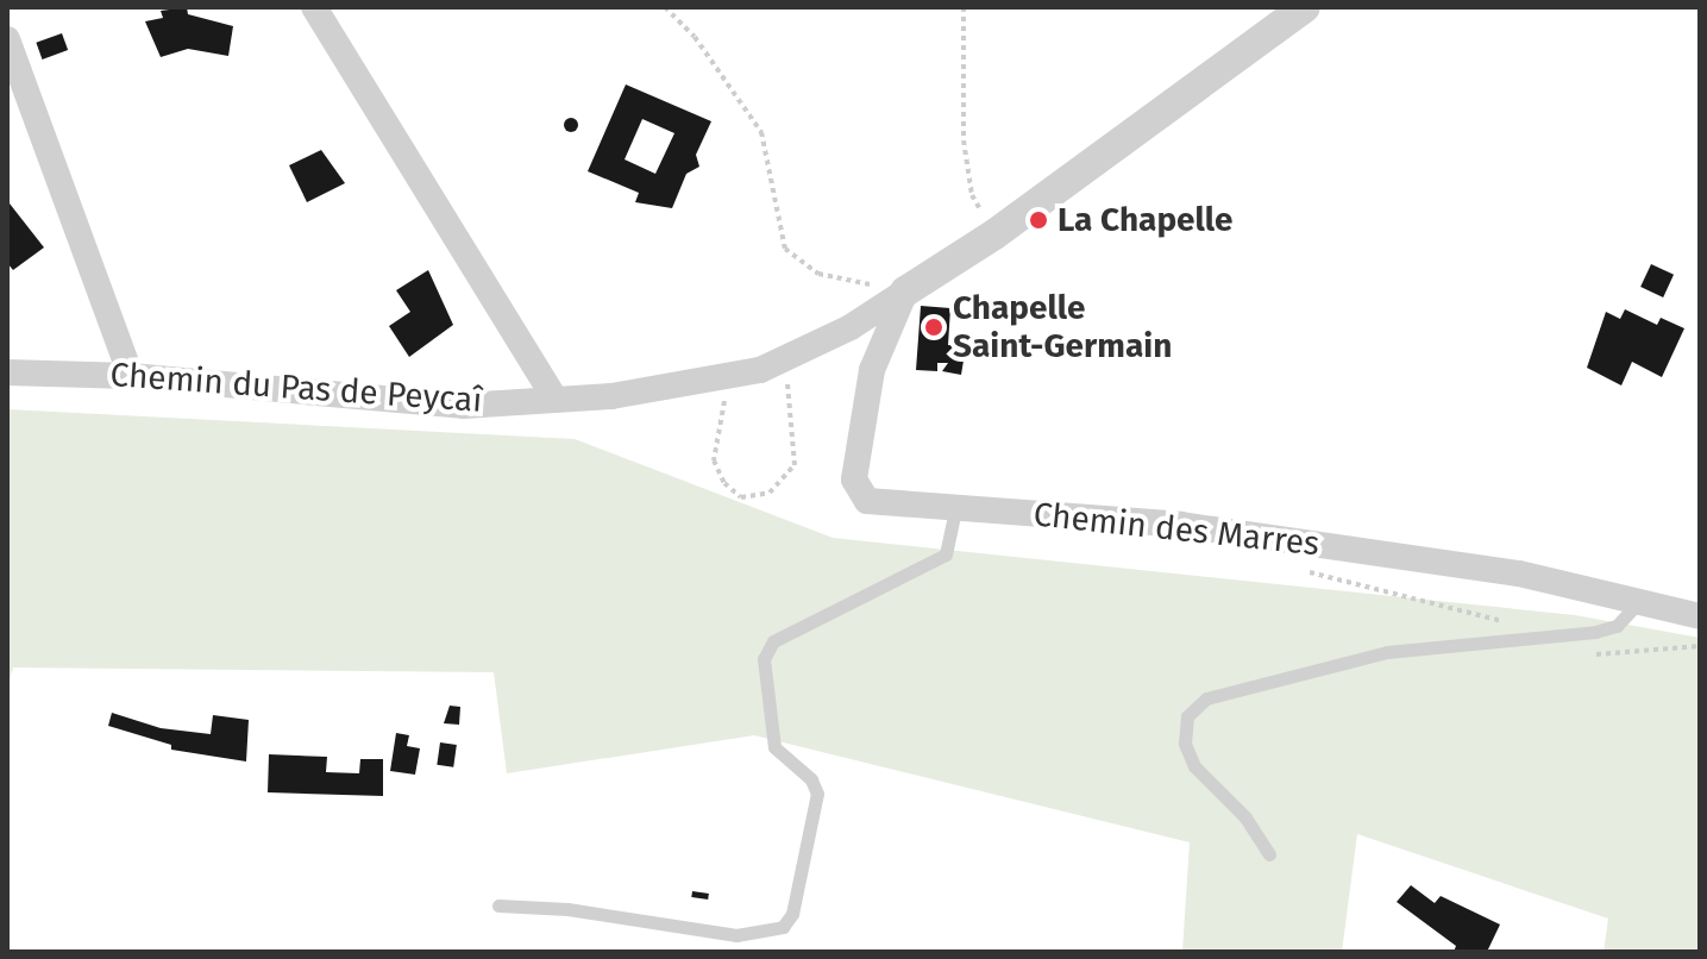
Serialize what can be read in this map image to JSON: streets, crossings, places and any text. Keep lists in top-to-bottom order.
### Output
{
  "streets": {
    "street": ["Chemin du Pas de Peycaî", "Chemin des Marres"]
  },
  "crossings": [
    ["Chemin du Pas de Peycaî", "Chemin des Marres"]
  ],
  "places": ["La Chapelle", "Chapelle Saint-Germain"]
}
